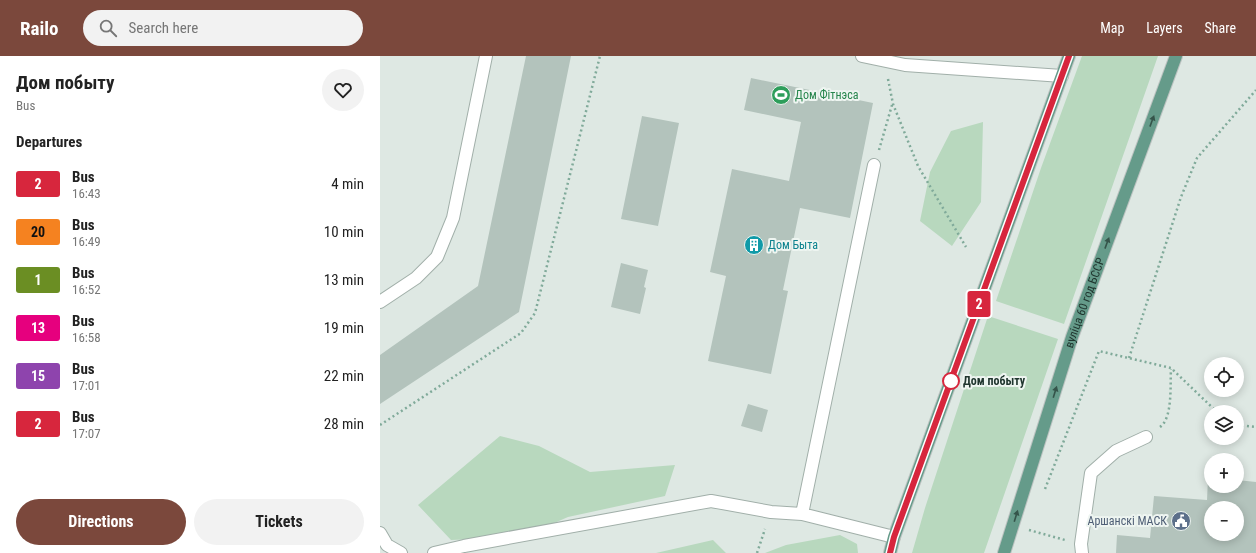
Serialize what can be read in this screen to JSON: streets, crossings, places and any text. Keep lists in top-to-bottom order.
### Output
{
  "streets": {
    "main road": ["вуліца 60 год БССР"]
  },
  "places": {
    "sports": ["Дом Фітнэса"],
    "building": ["Дом Быта"],
    "other": ["Дом побыту"],
    "public building": ["Аршанскі МАСК"]
  },
  "lines": ["bus line 2"],
  "page": {
    "header": "Railo",
    "search": "Search here",
    "nav": ["Map", "Layers", "Share"],
    "heading": [
      ["Дом побыту", "Bus"],
      "Departures"
    ],
    "on_map": "2",
    "list": [
      {
        "mark": "2",
        "name": "Bus",
        "note": "16:43",
        "value": "4 min"
      },
      {
        "mark": "20",
        "name": "Bus",
        "note": "16:49",
        "value": "10 min"
      },
      {
        "mark": "1",
        "name": "Bus",
        "note": "16:52",
        "value": "13 min"
      },
      {
        "mark": "13",
        "name": "Bus",
        "note": "16:58",
        "value": "19 min"
      },
      {
        "mark": "15",
        "name": "Bus",
        "note": "17:01",
        "value": "22 min"
      },
      {
        "mark": "2",
        "name": "Bus",
        "note": "17:07",
        "value": "28 min"
      }
    ],
    "map_buttons": ["+", "−"],
    "buttons": ["Directions", "Tickets"]
  }
}
